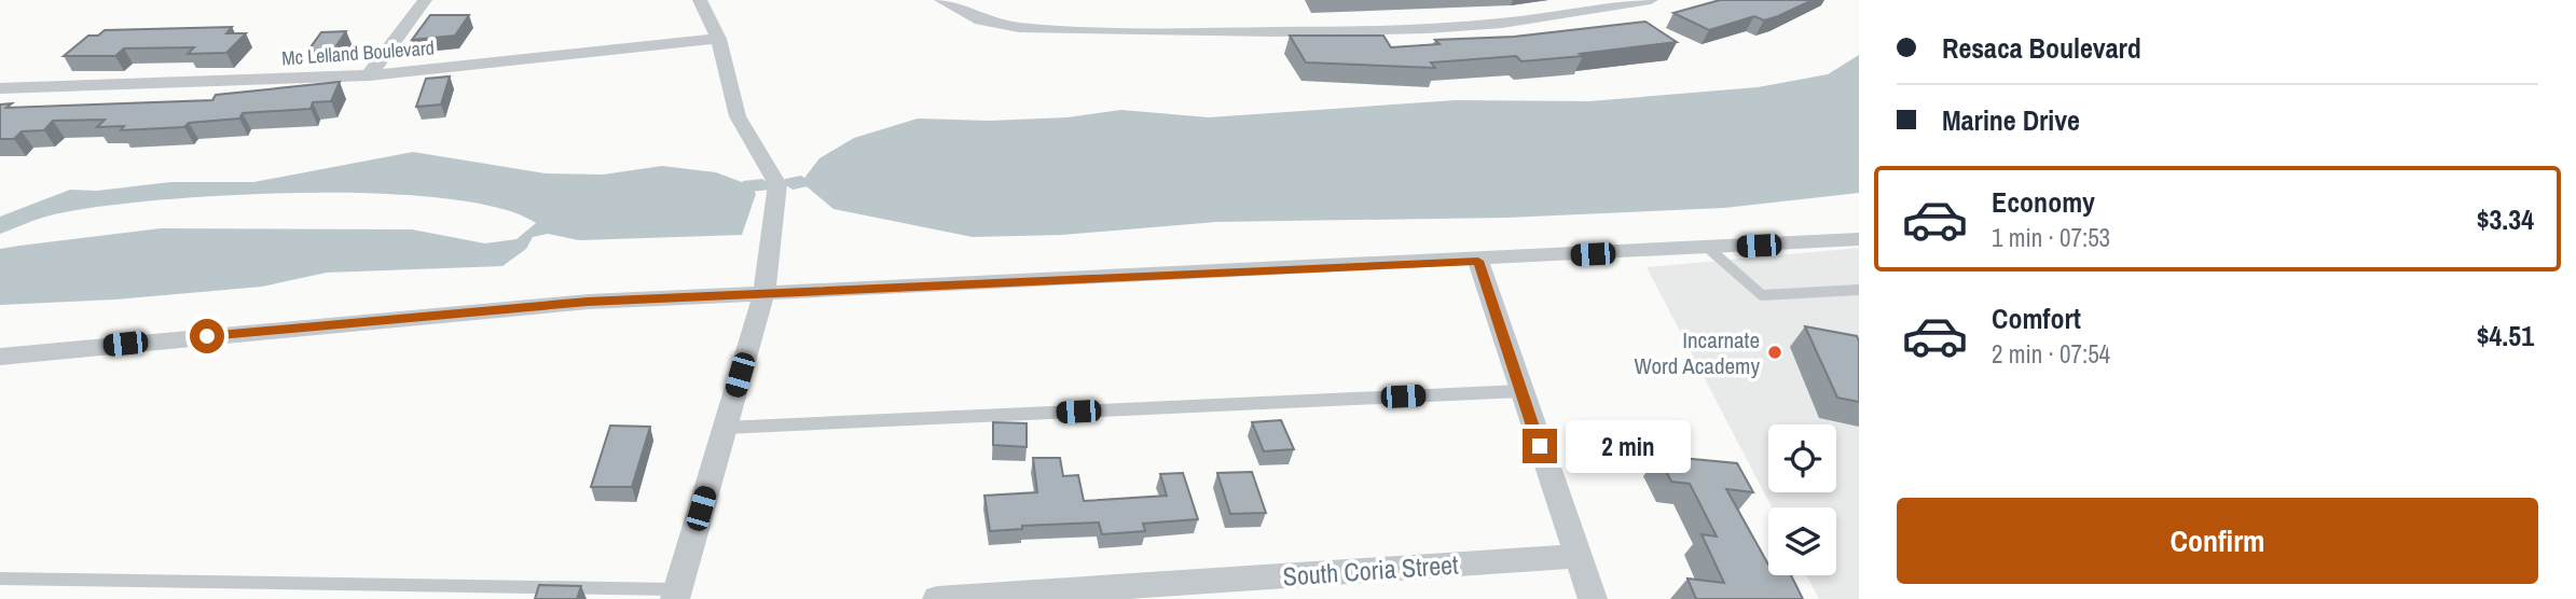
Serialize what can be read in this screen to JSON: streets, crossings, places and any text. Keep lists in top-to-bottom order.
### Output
{
  "streets": {
    "street": ["Mc Lelland Boulevard", "South Coria Street"]
  },
  "places": ["Incarnate Word Academy"],
  "page": {
    "banner": ["Resaca Boulevard", "Marine Drive"],
    "list": [
      {
        "name": "Economy",
        "note": "1 min · 07:53",
        "value": "$3.34"
      },
      {
        "name": "Comfort",
        "note": "2 min · 07:54",
        "value": "$4.51"
      }
    ],
    "bubble": "2 min",
    "buttons": "Confirm"
  }
}
